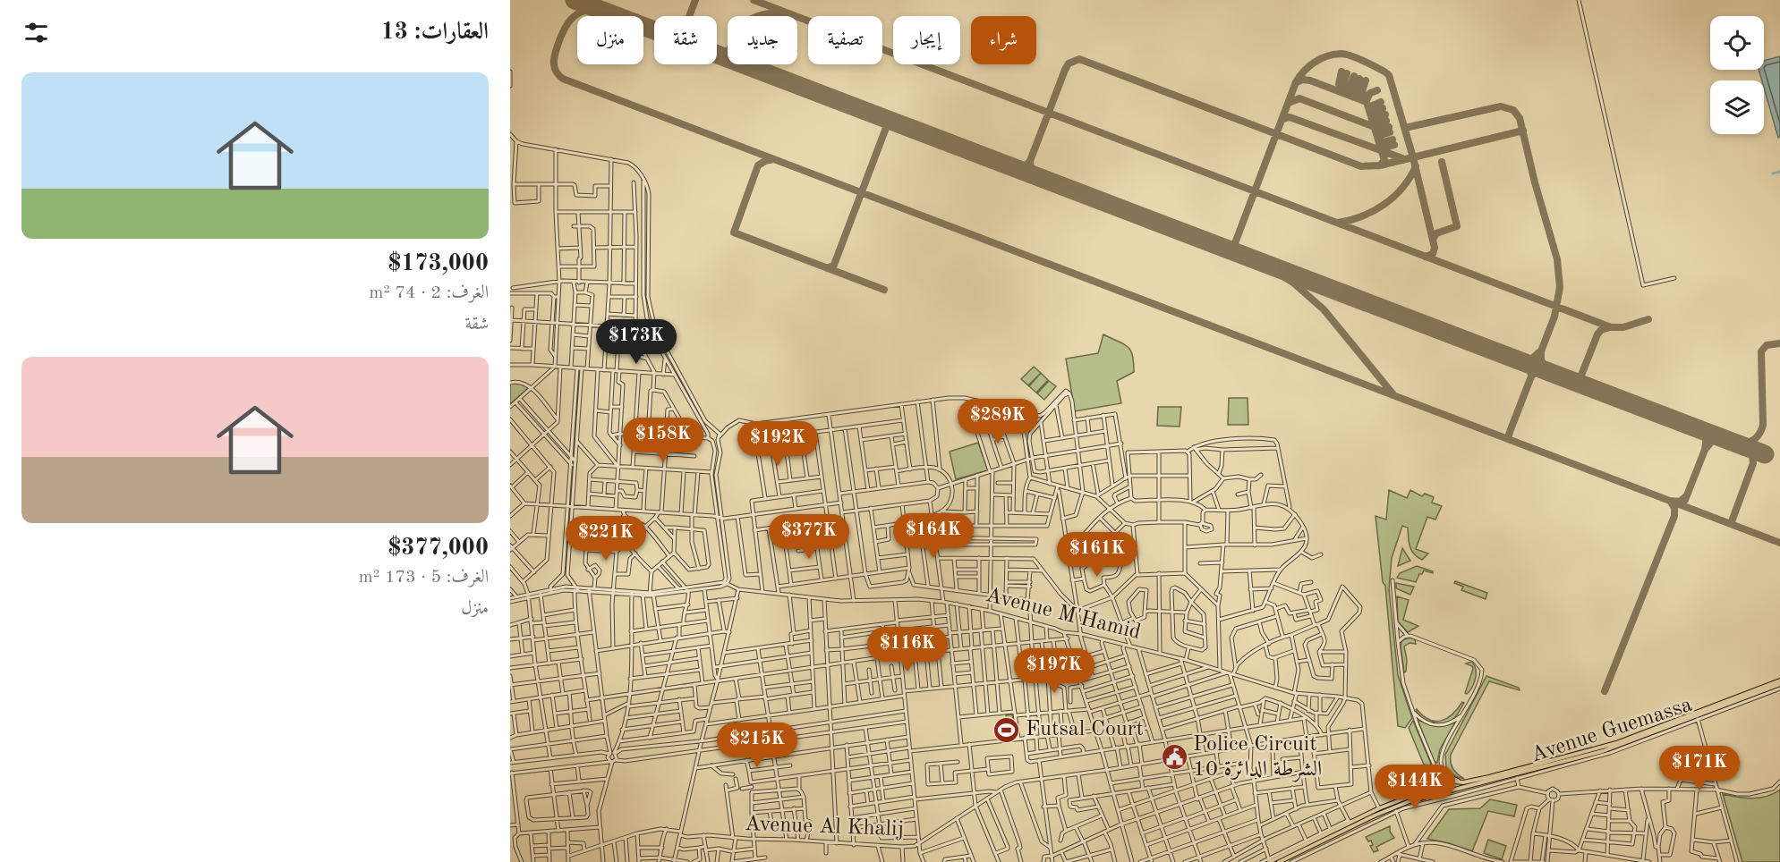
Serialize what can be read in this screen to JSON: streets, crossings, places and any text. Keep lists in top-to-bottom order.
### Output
{
  "streets": {
    "main road": ["Avenue Guemassa"],
    "street": ["Avenue M'Hamid", "Avenue Al Khalij"]
  },
  "crossings": [
    ["Avenue M'Hamid", "Avenue Al Khalij"]
  ],
  "places": {
    "sports": ["Futsal Court"],
    "public building": ["Police Circuit 10 الشرطة الدائرة"]
  },
  "page": {
    "heading": "العقارات: 13",
    "chip": [
      "شراء",
      "إيجار",
      "تصفية",
      "جديد",
      "شقة",
      "منزل"
    ],
    "list": [
      {
        "name": "$173,000",
        "note": "الغرف: 2 · 74 m² · شقة"
      },
      {
        "name": "$377,000",
        "note": "الغرف: 5 · 173 m² · منزل"
      }
    ],
    "price": [
      "$173K",
      "$289K",
      "$158K",
      "$192K",
      "$164K",
      "$377K",
      "$221K",
      "$161K",
      "$116K",
      "$197K",
      "$215K",
      "$171K",
      "$144K"
    ]
  }
}
